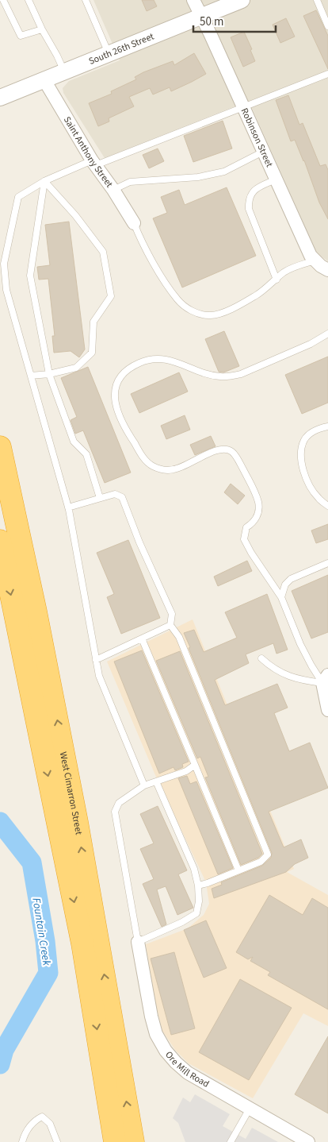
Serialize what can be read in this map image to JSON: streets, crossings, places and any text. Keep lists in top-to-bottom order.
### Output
{
  "streets": {
    "highway": ["West Cimarron Street"],
    "street": [
      "South 26th Street",
      "Robinson Street",
      "Saint Anthony Street",
      "Ore Mill Road"
    ]
  },
  "crossings": [
    ["South 26th Street", "Robinson Street"],
    ["South 26th Street", "Saint Anthony Street"]
  ],
  "water": ["Fountain Creek"],
  "scale_bar": "50 m"
}
